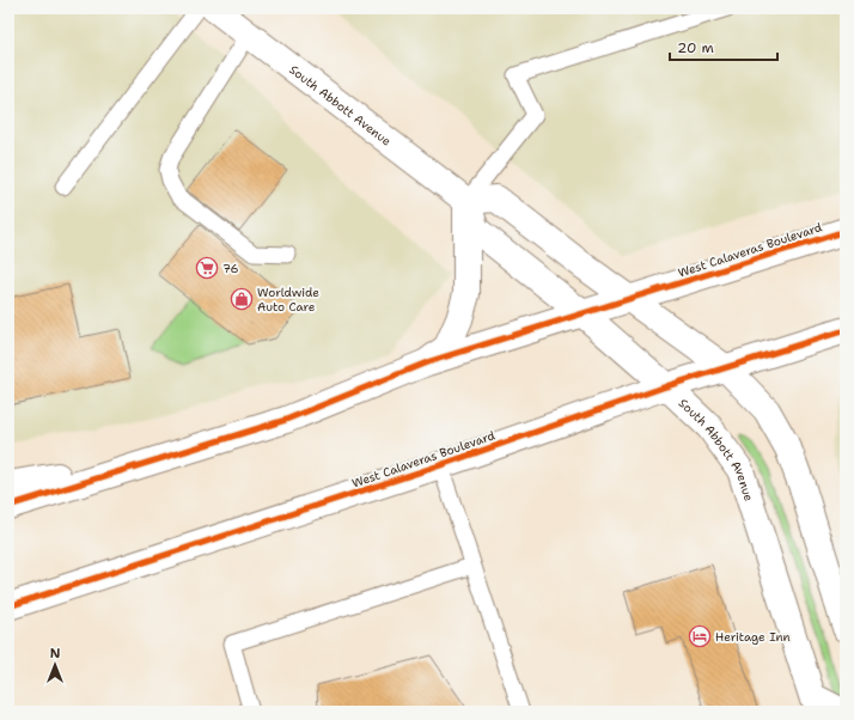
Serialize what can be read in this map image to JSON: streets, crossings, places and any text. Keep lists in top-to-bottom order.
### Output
{
  "streets": {
    "main road": ["South Abbott Avenue", "West Calaveras Boulevard"]
  },
  "crossings": [
    ["South Abbott Avenue", "West Calaveras Boulevard"]
  ],
  "places": {
    "supermarket": ["76"],
    "shop": ["Worldwide Auto Care"],
    "hotel": ["Heritage Inn"]
  },
  "scale_bar": "20 m",
  "north": "top"
}
